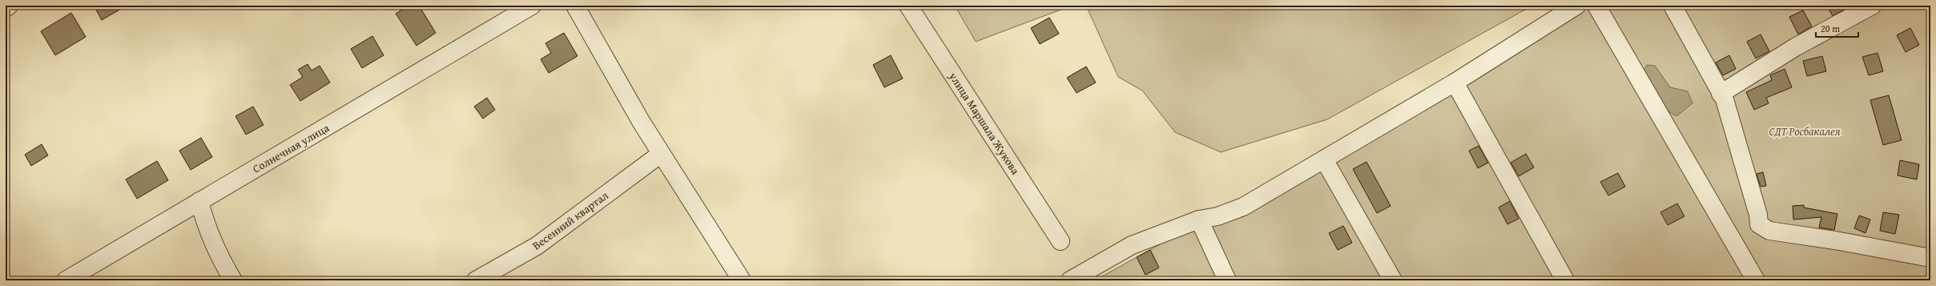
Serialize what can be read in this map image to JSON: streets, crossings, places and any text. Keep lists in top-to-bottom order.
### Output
{
  "streets": {
    "street": ["улица Маршала Жукова", "Солнечная улица", "Весенний квартал"]
  },
  "parks": ["СДТ Росбакалея"],
  "scale_bar": "20 m"
}
